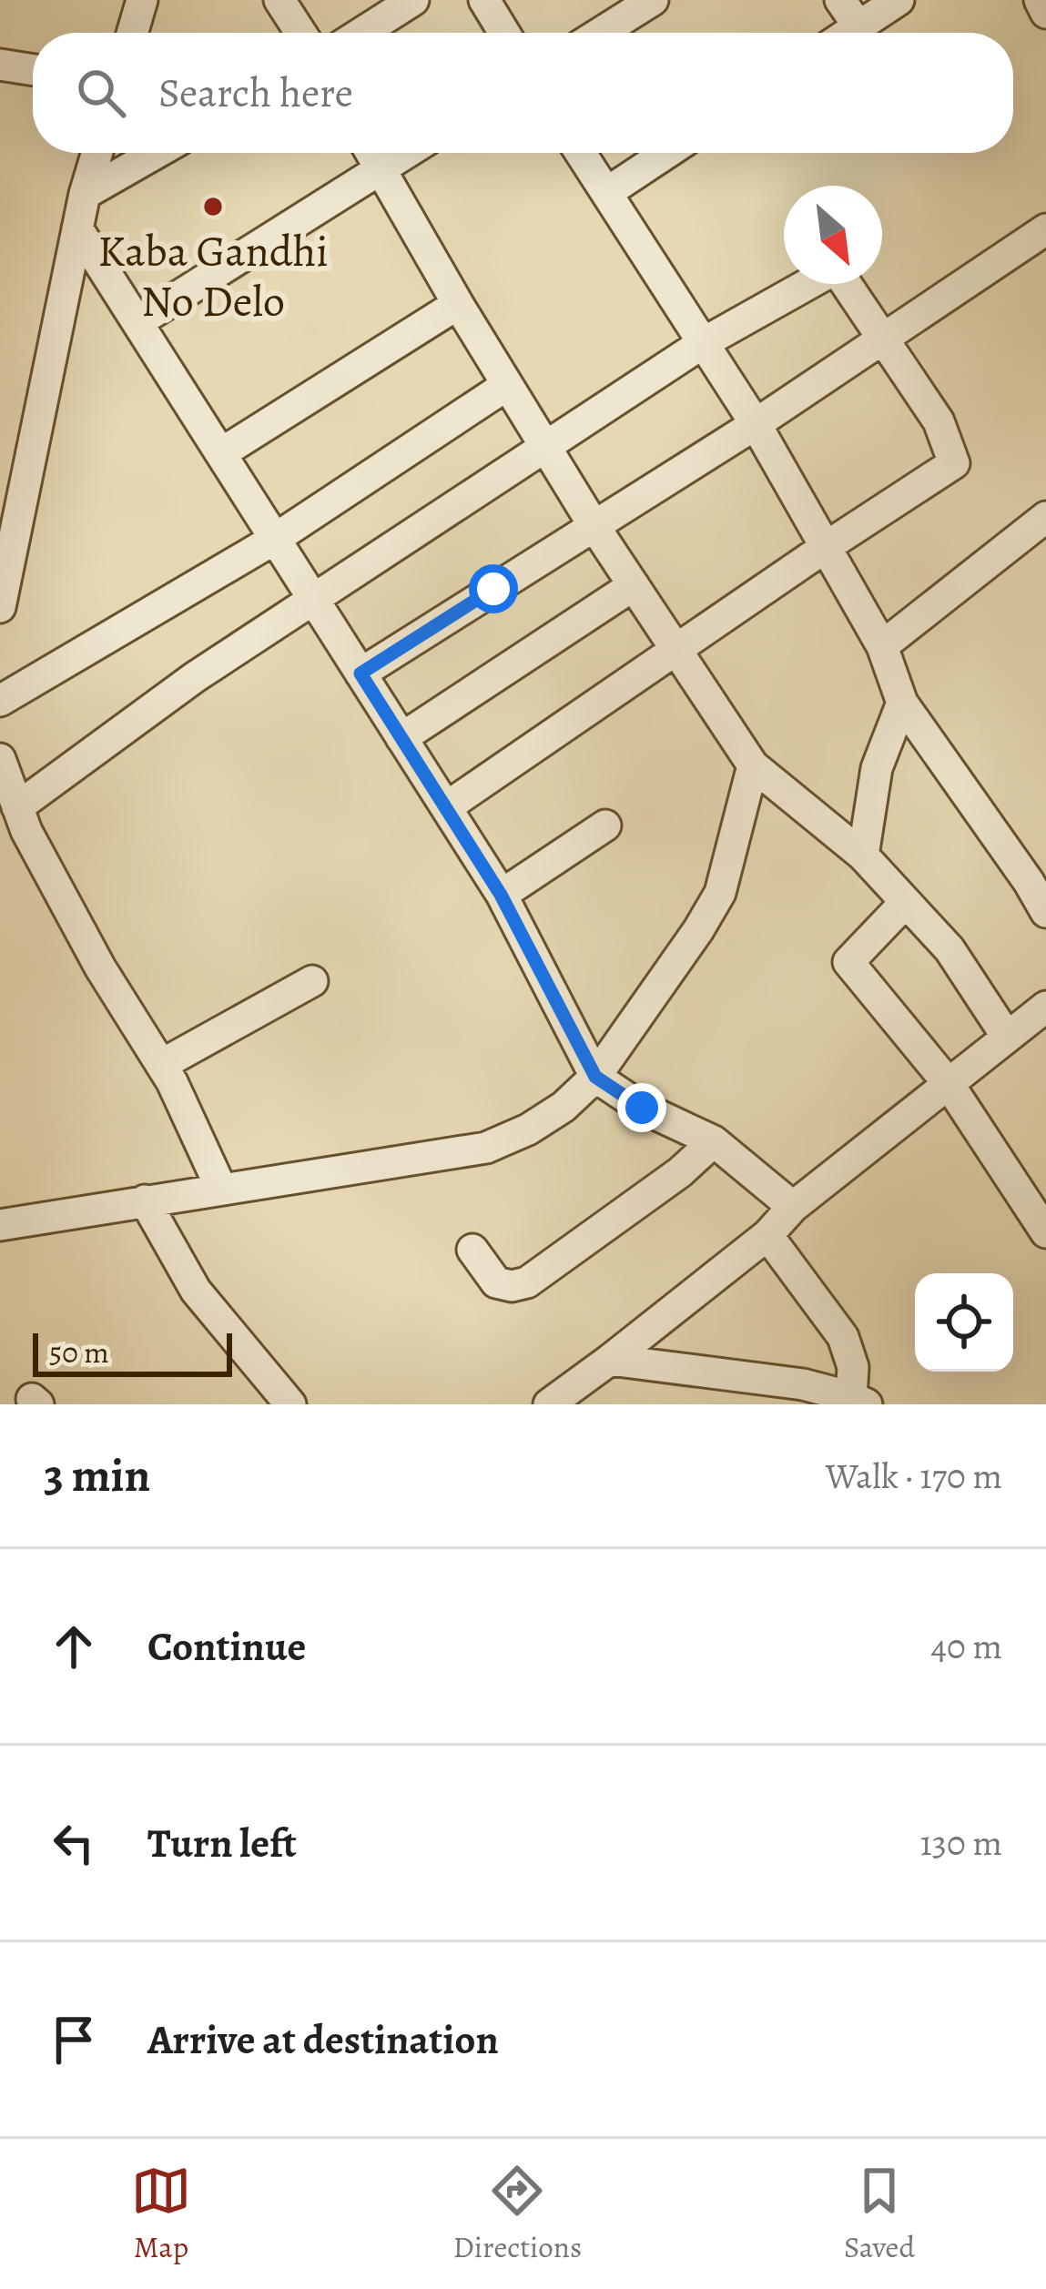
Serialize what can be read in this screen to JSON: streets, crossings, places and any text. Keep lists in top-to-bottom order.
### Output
{
  "places": ["Kaba Gandhi No Delo"],
  "scale_bar": "50 m",
  "north": "bottom right",
  "page": {
    "search": "Search here",
    "scale": "50 m",
    "heading": ["3 min", "Walk · 170 m"],
    "list": [
      ["Continue", "40 m"],
      ["Turn left", "130 m"],
      "Arrive at destination"
    ],
    "nav": ["Map", "Directions", "Saved"]
  }
}
